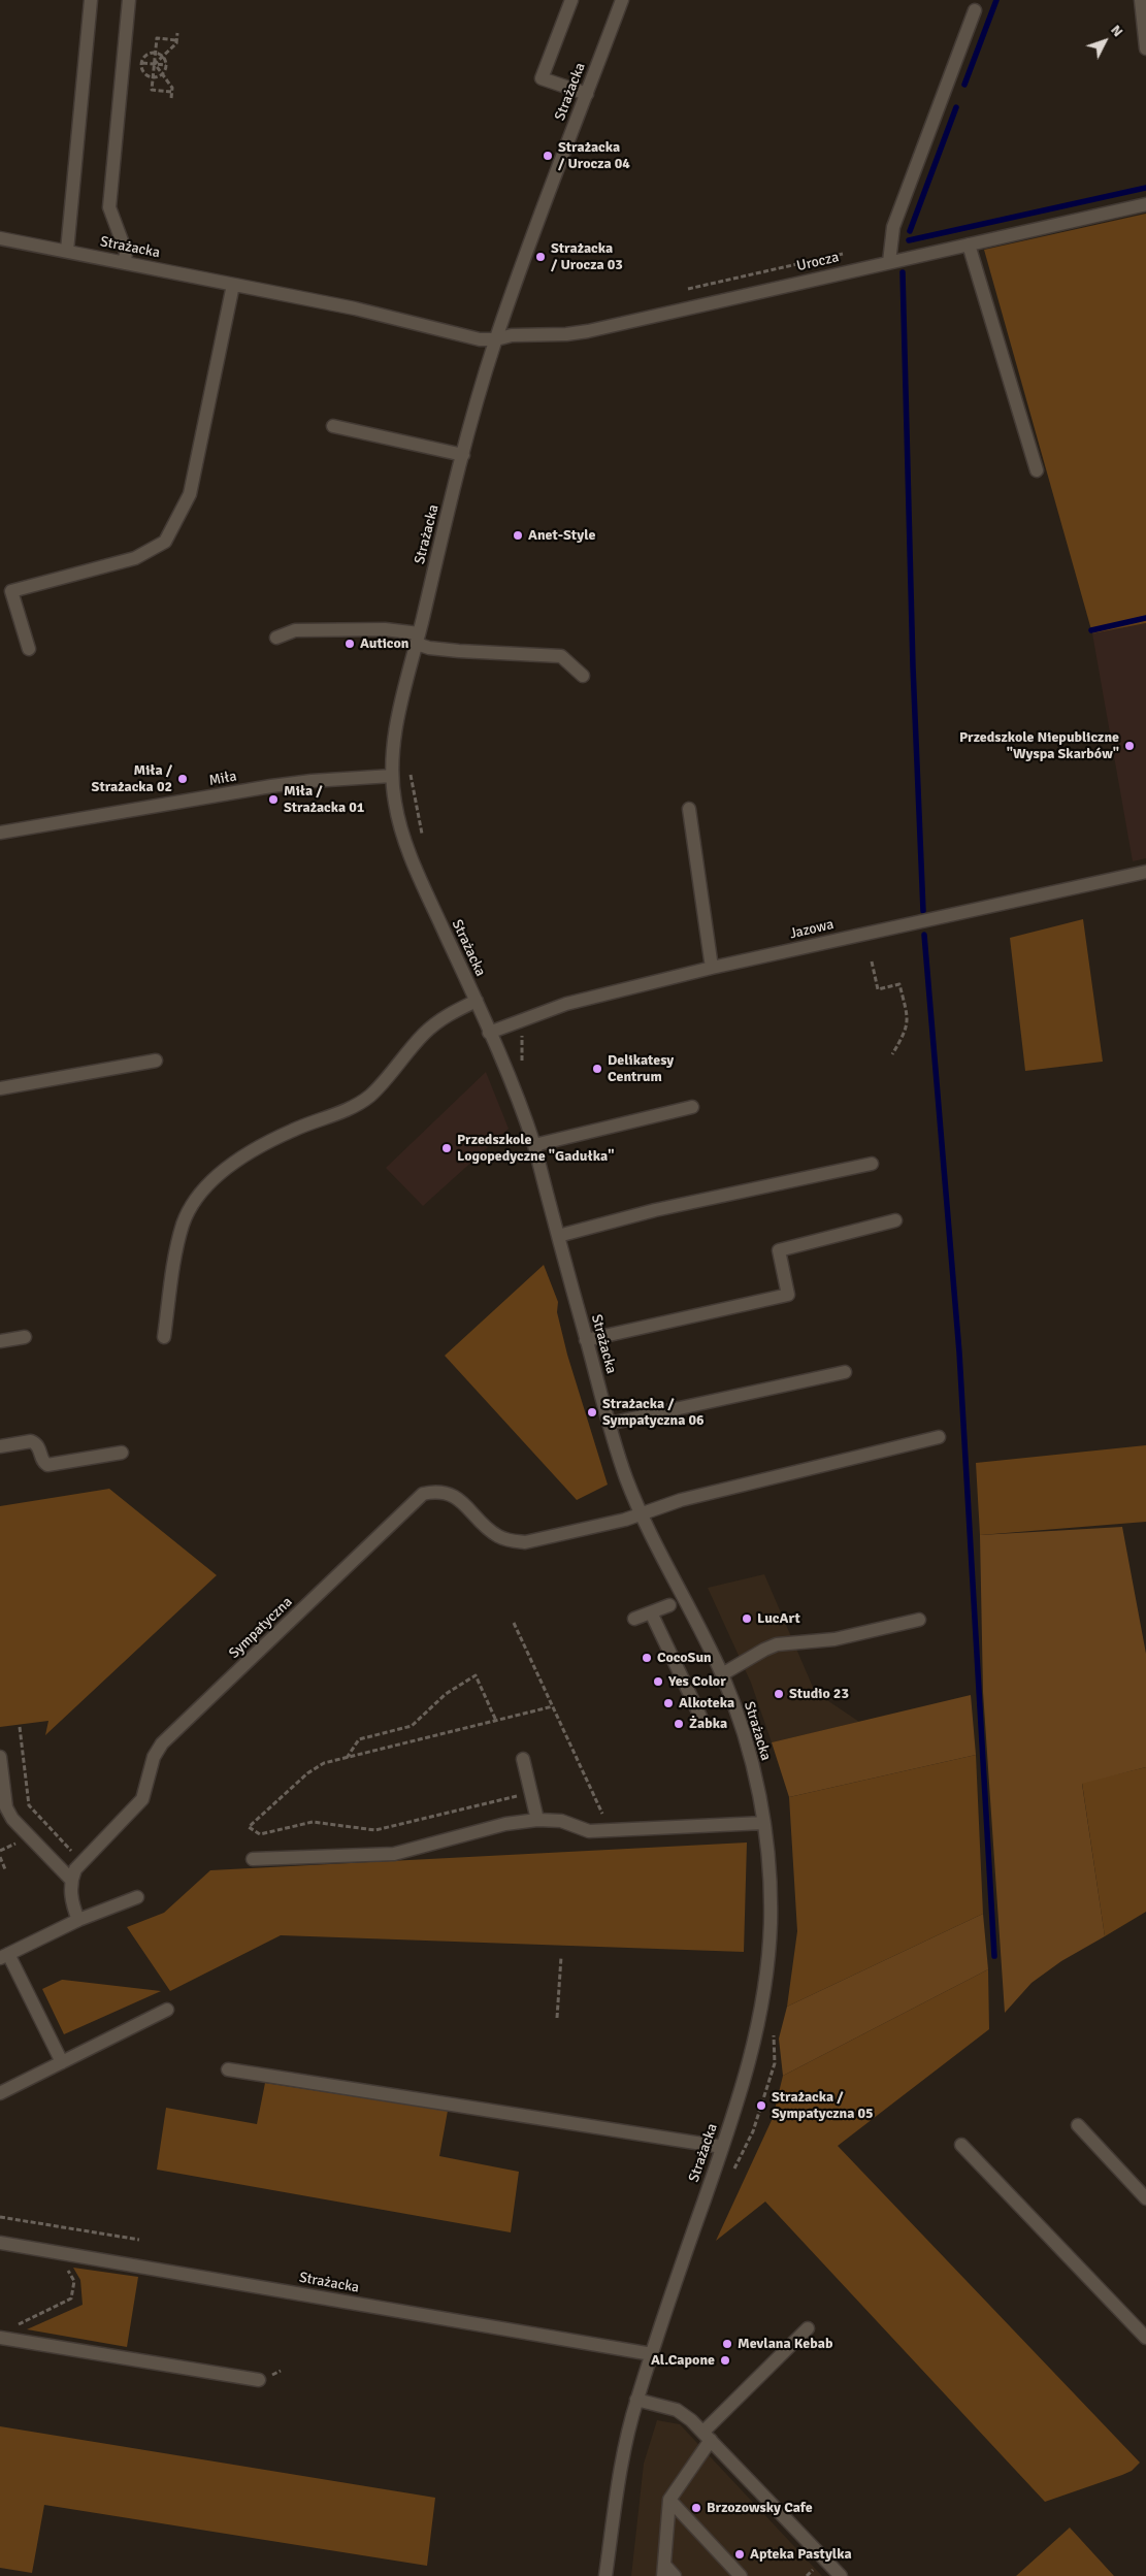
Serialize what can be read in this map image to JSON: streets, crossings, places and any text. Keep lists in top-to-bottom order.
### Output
{
  "streets": {
    "street": [
      "Strażacka",
      "Urocza",
      "Miła",
      "Jazowa",
      "Sympatyczna"
    ]
  },
  "crossings": [
    ["Strażacka", "Urocza"],
    ["Strażacka", "Miła"],
    ["Strażacka", "Jazowa"],
    ["Strażacka", "Sympatyczna"]
  ],
  "places": [
    "Strażacka / Urocza 04",
    "Strażacka / Urocza 03",
    "Anet-Style",
    "Auticon",
    "Przedszkole Niepubliczne \"Wyspa Skarbów\"",
    "Miła / Strażacka 02",
    "Miła / Strażacka 01",
    "Delikatesy Centrum",
    "Przedszkole Logopedyczne \"Gadułka\"",
    "Strażacka / Sympatyczna 06",
    "LucArt",
    "CocoSun",
    "Yes Color",
    "Studio 23",
    "Alkoteka",
    "Żabka",
    "Strażacka / Sympatyczna 05",
    "Mevlana Kebab",
    "Al.Capone",
    "Brzozowsky Cafe",
    "Apteka Pastylka"
  ],
  "north": "top right"
}
